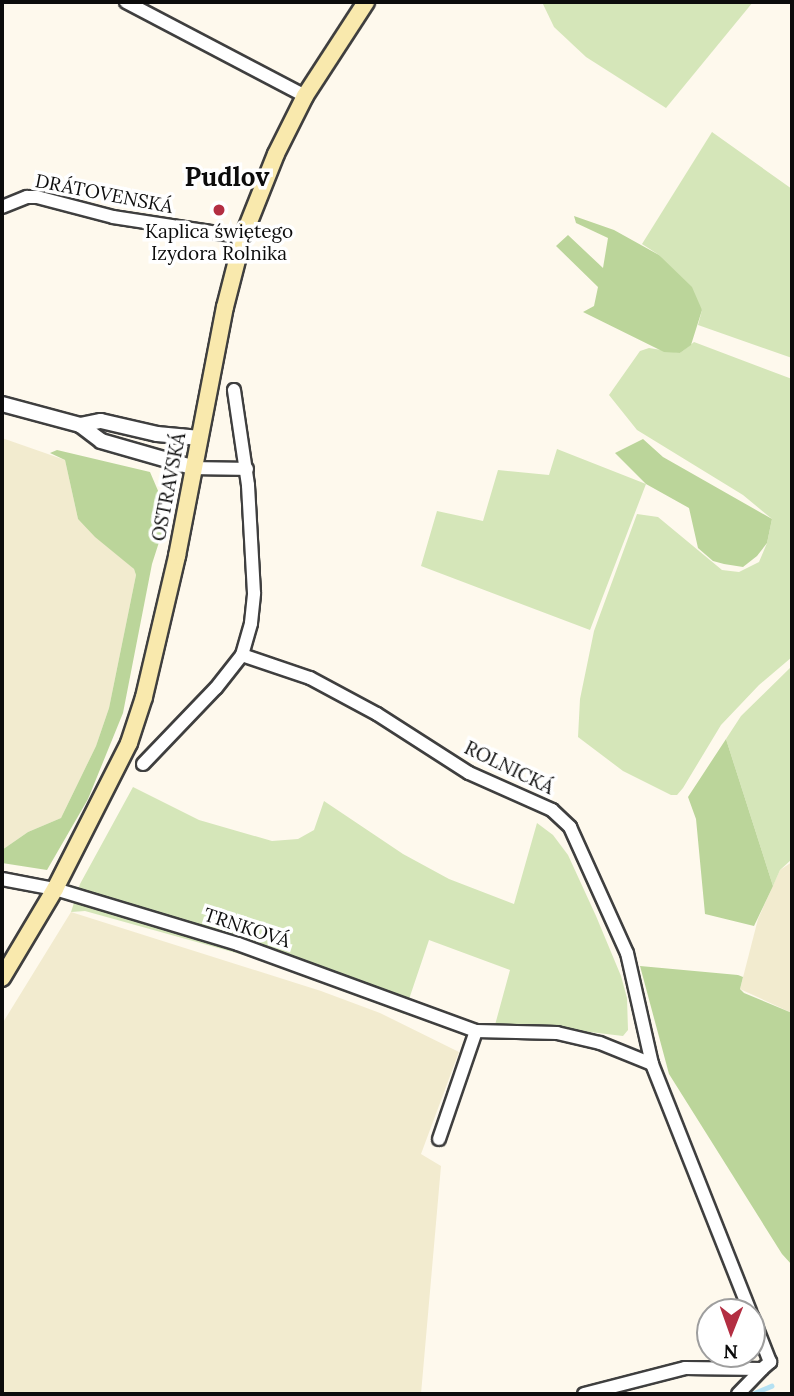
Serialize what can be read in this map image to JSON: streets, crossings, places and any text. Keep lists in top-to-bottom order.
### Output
{
  "streets": {
    "main road": ["OSTRAVSKÁ"],
    "street": ["DRÁTOVENSKÁ", "ROLNICKÁ", "TRNKOVÁ"]
  },
  "crossings": [
    ["DRÁTOVENSKÁ", "OSTRAVSKÁ"],
    ["OSTRAVSKÁ", "TRNKOVÁ"]
  ],
  "districts": ["Pudlov"],
  "places": ["Kaplica świętego Izydora Rolnika"],
  "north": "bottom"
}
